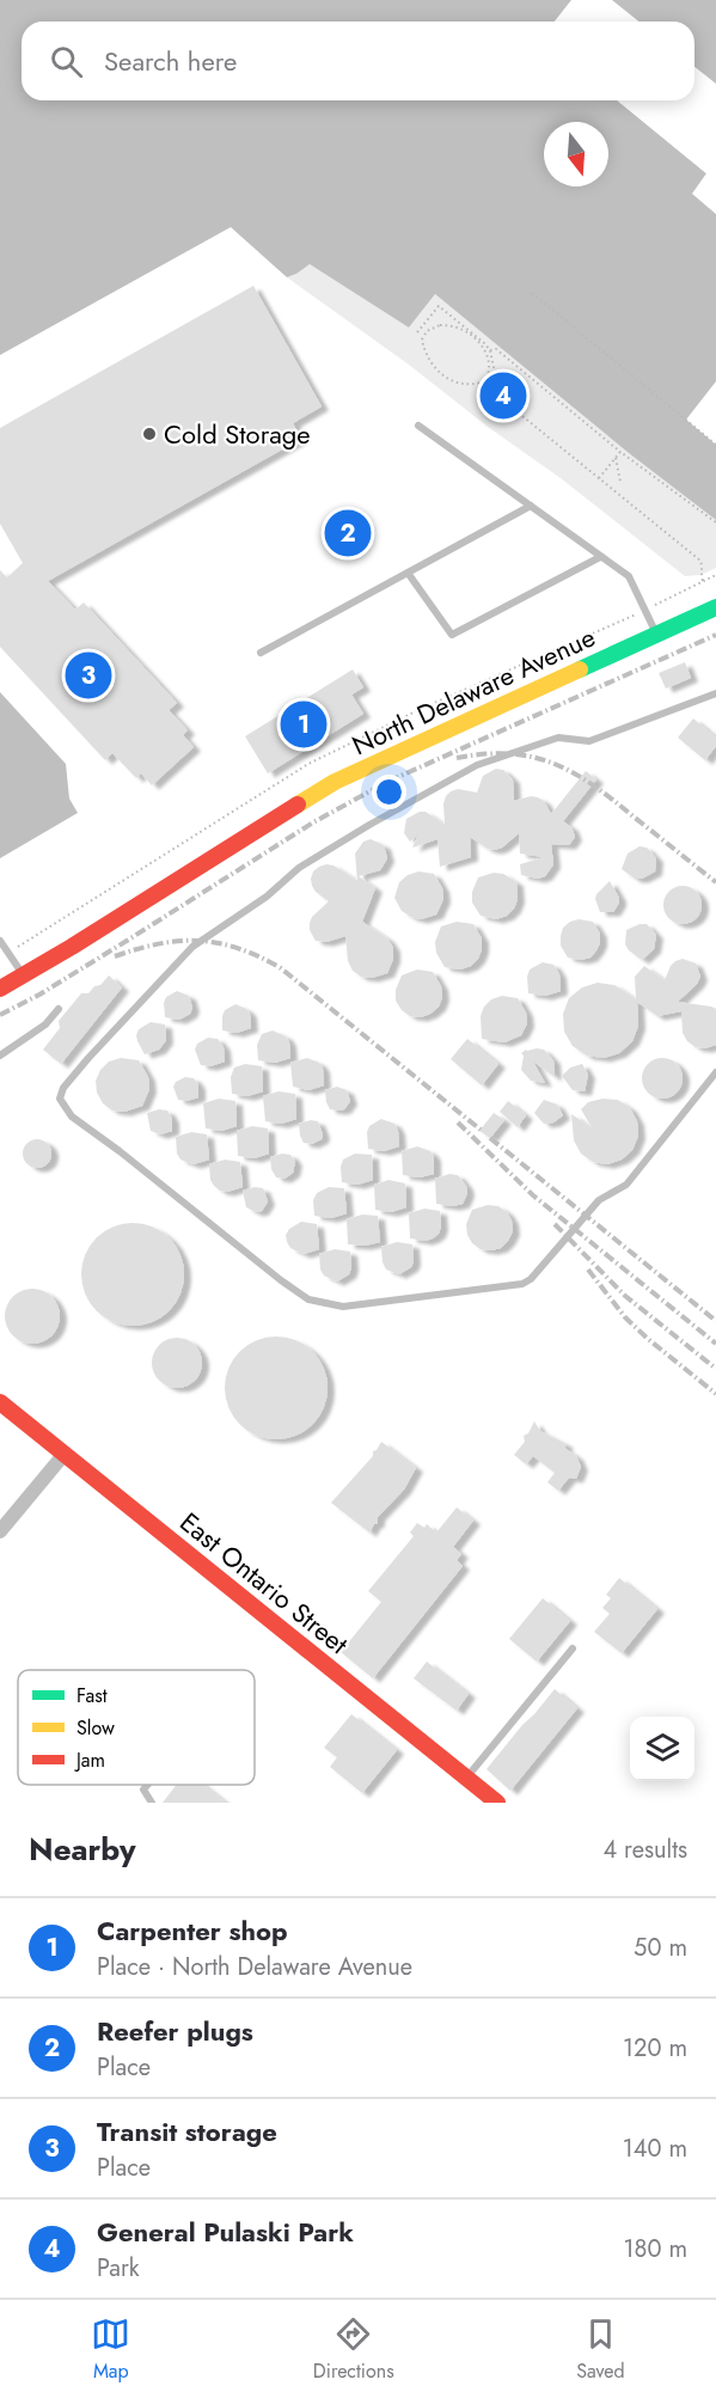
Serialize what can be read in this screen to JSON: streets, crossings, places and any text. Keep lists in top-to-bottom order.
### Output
{
  "streets": {
    "street": ["North Delaware Avenue", "East Ontario Street"]
  },
  "places": ["Cold Storage"],
  "legend": ["Fast", "Slow", "Jam"],
  "north": "bottom",
  "page": {
    "search": "Search here",
    "pins": [
      "4",
      "2",
      "3",
      "1"
    ],
    "heading": ["Nearby", "4 results"],
    "list": [
      {
        "mark": "1",
        "name": "Carpenter shop",
        "note": "Place · North Delaware Avenue",
        "value": "50 m"
      },
      {
        "mark": "2",
        "name": "Reefer plugs",
        "note": "Place",
        "value": "120 m"
      },
      {
        "mark": "3",
        "name": "Transit storage",
        "note": "Place",
        "value": "140 m"
      },
      {
        "mark": "4",
        "name": "General Pulaski Park",
        "note": "Park",
        "value": "180 m"
      }
    ],
    "nav": ["Map", "Directions", "Saved"]
  }
}
